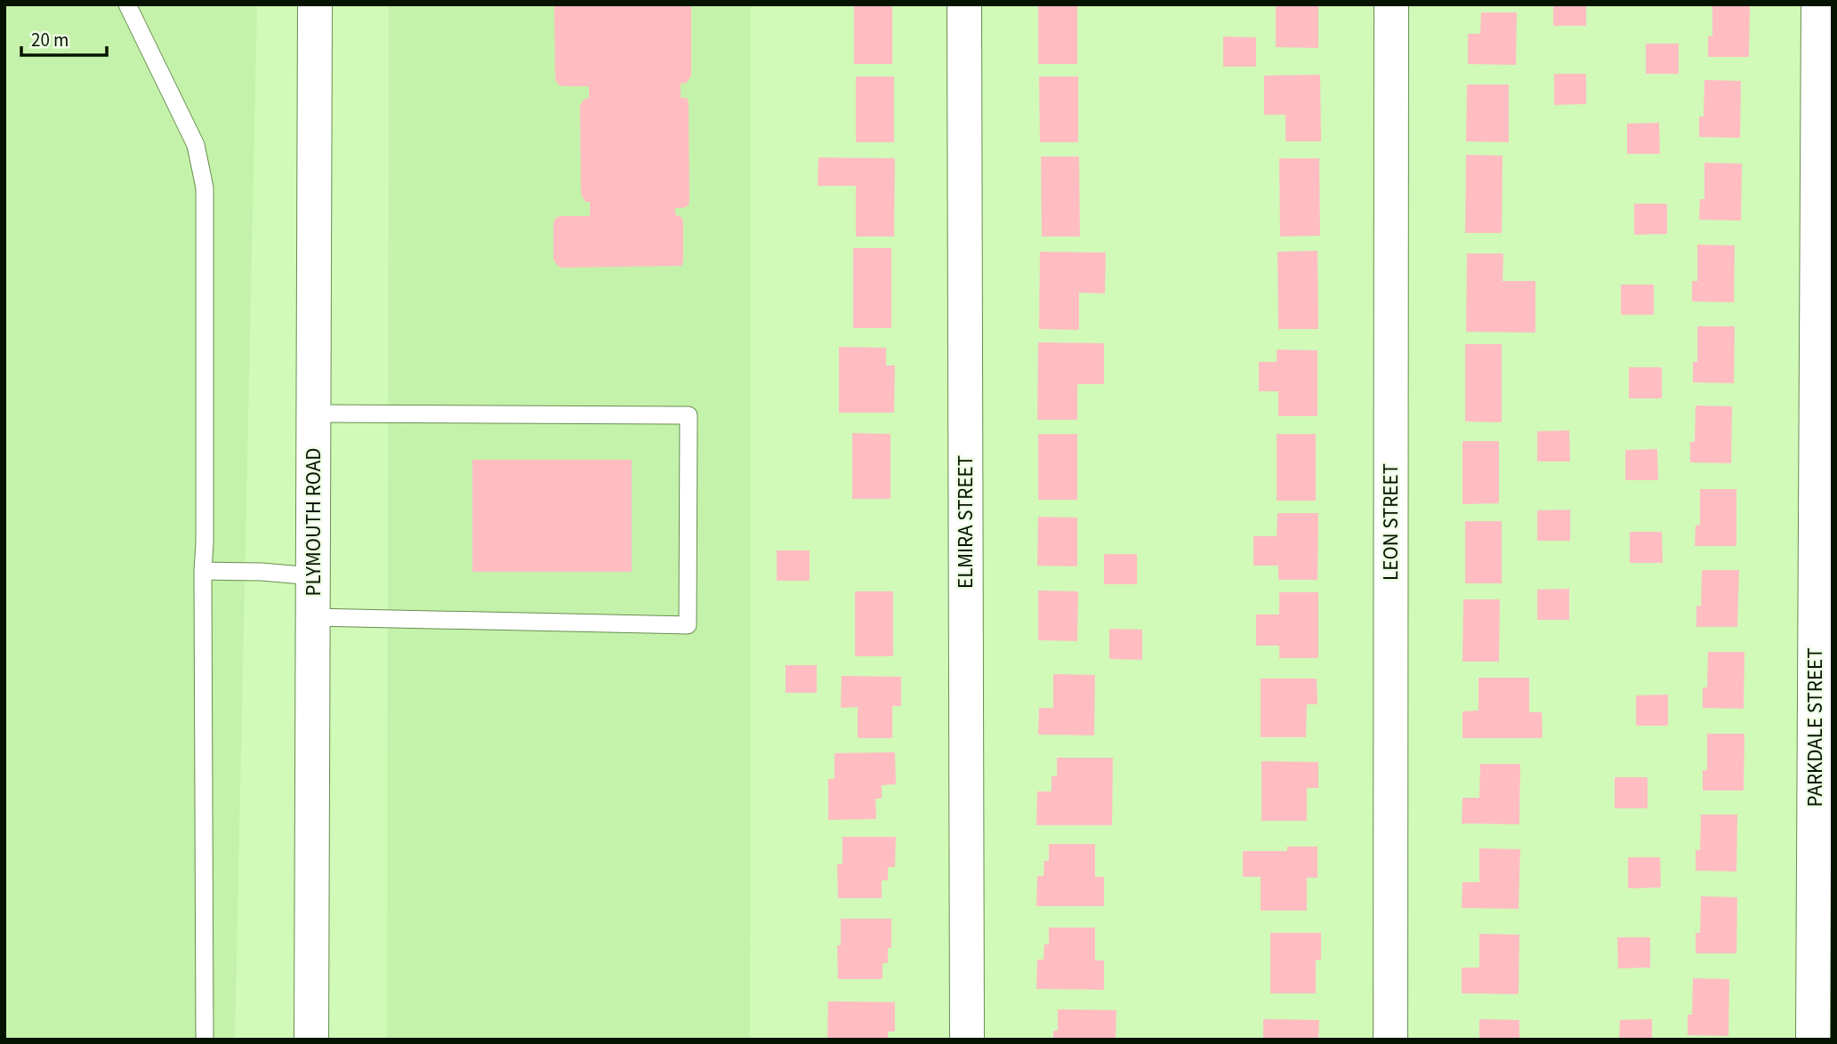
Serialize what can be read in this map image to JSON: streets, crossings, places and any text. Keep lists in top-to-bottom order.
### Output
{
  "streets": {
    "street": [
      "PLYMOUTH ROAD",
      "ELMIRA STREET",
      "LEON STREET",
      "PARKDALE STREET"
    ]
  },
  "scale_bar": "20 m"
}
